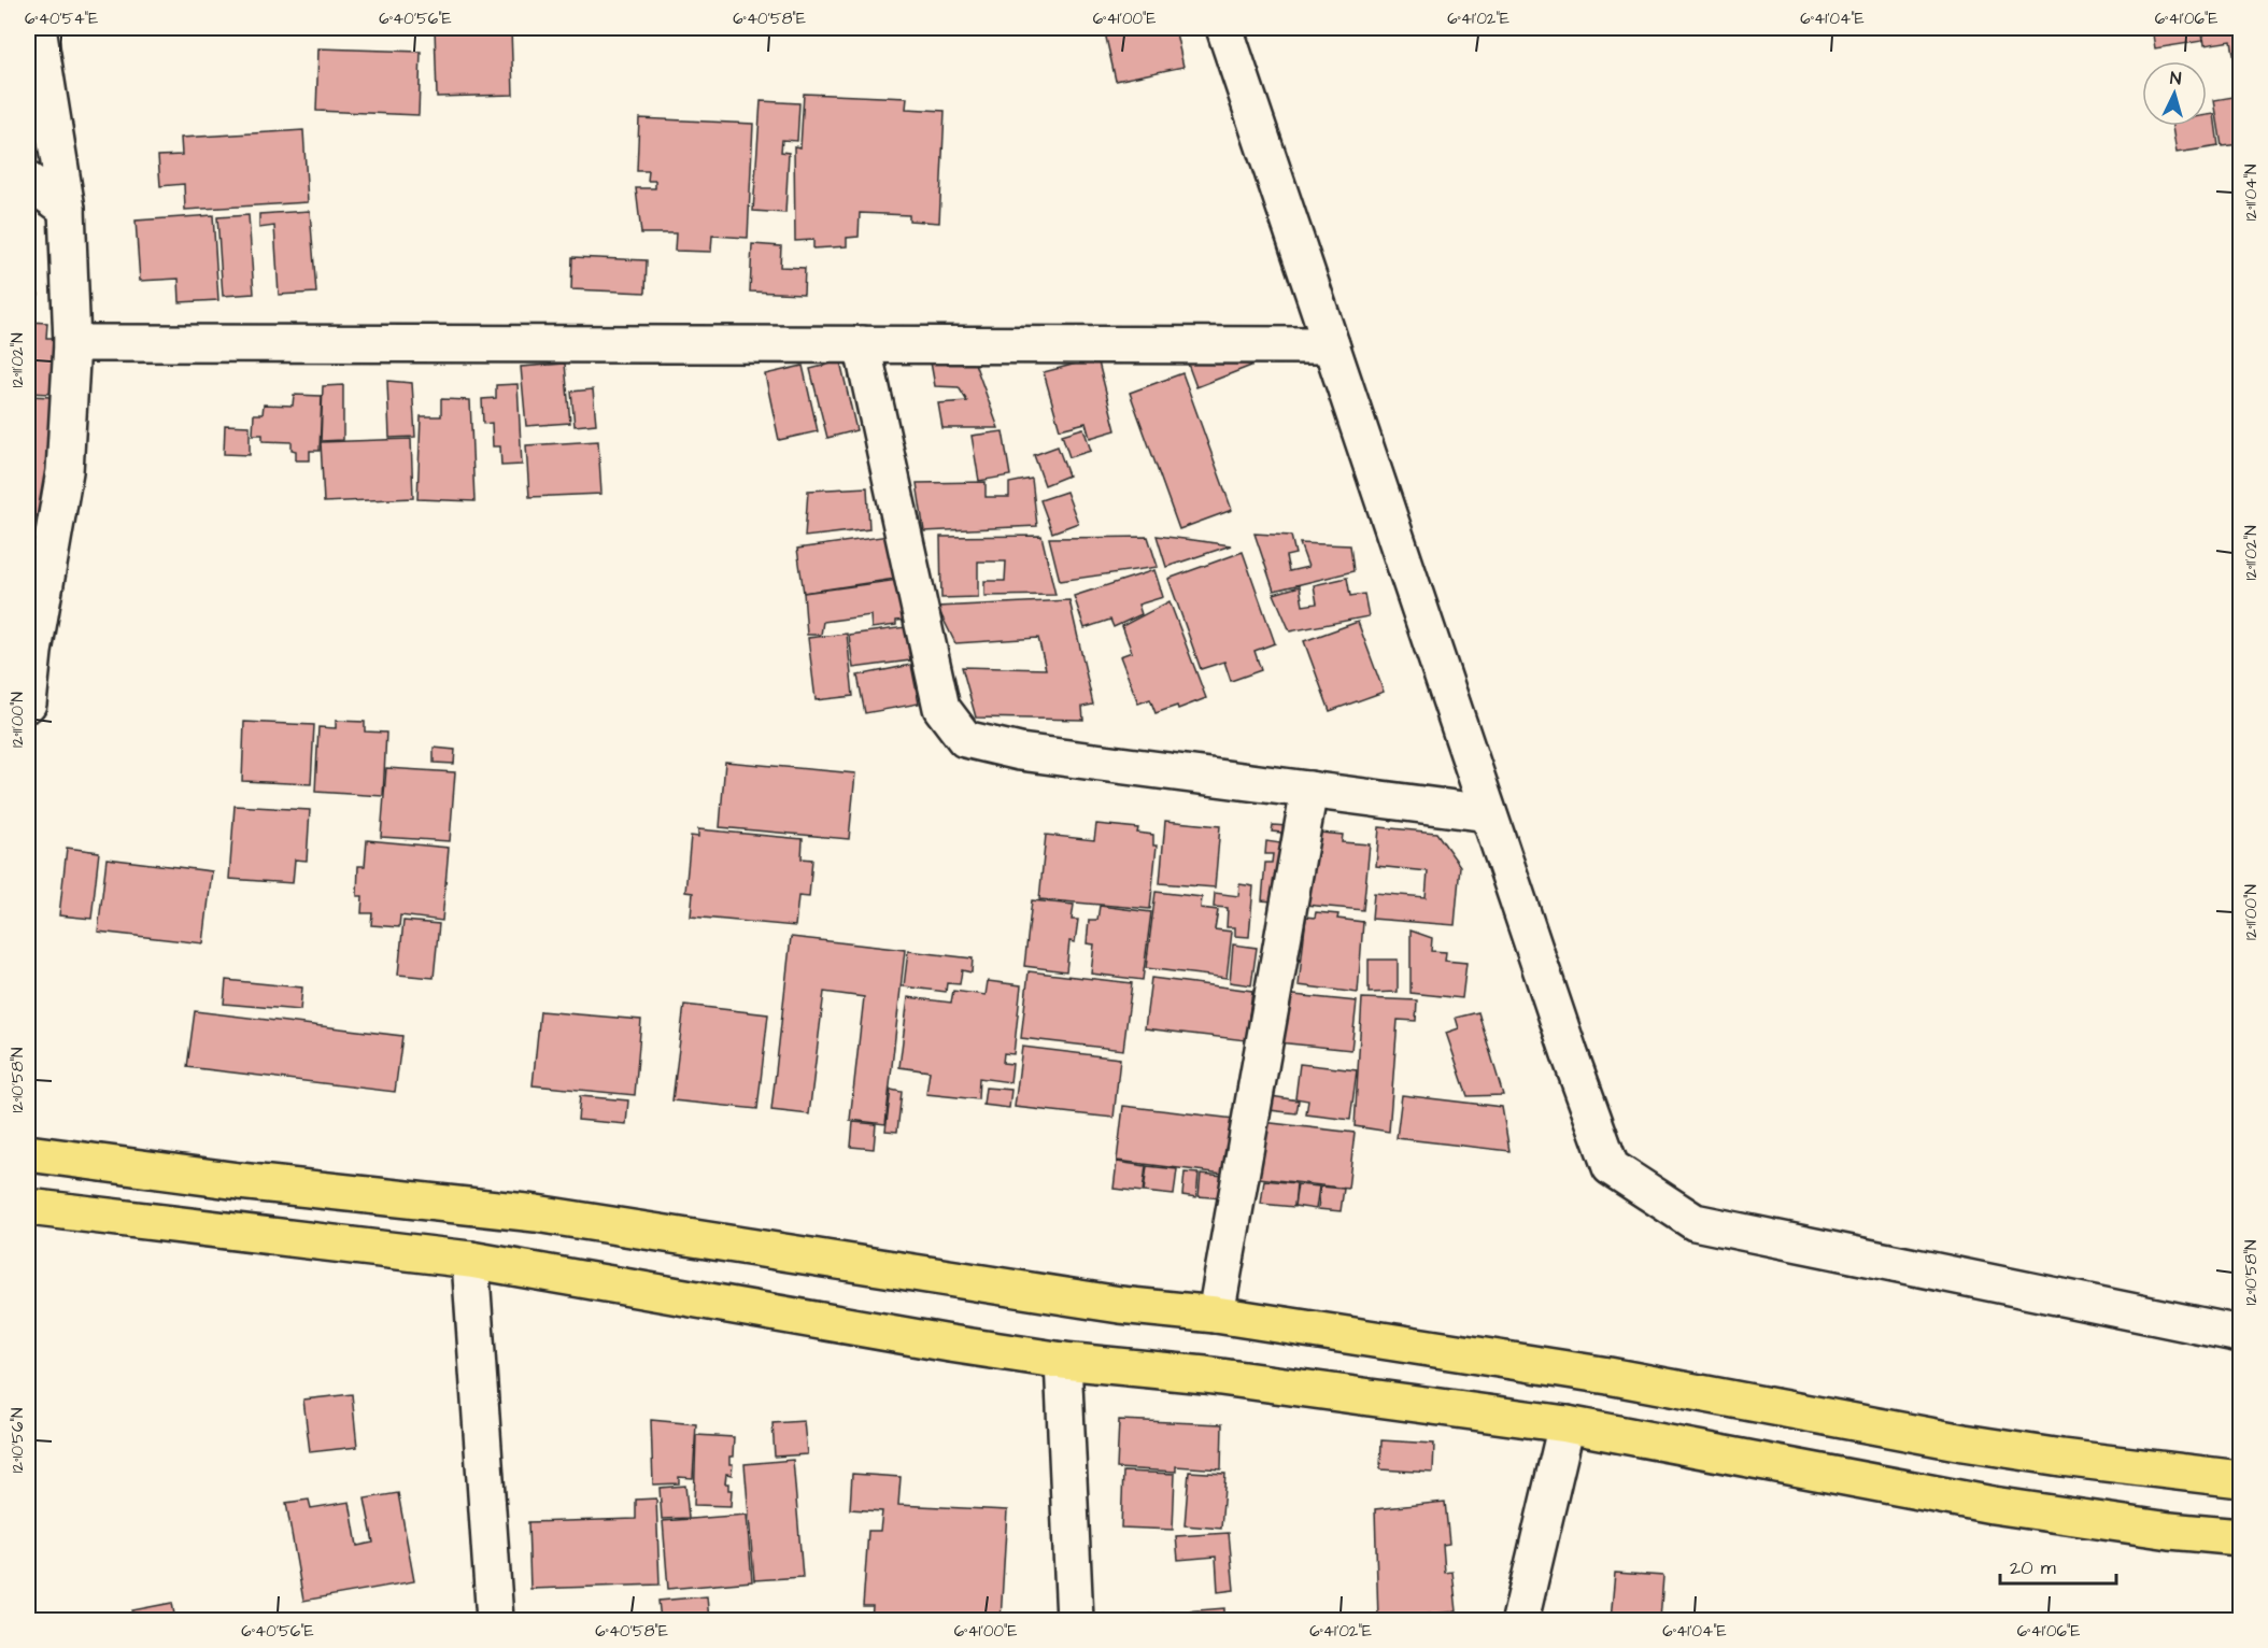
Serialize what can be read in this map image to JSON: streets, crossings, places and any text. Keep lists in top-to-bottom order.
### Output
{
  "scale_bar": "20 m",
  "north": "top",
  "coordinates": [
    "6°40'54\"E",
    "6°40'56\"E",
    "6°40'58\"E",
    "6°41'00\"E",
    "6°41'02\"E",
    "6°41'04\"E",
    "6°41'06\"E",
    "12°11'04\"N",
    "12°11'02\"N",
    "12°11'00\"N",
    "12°10'58\"N",
    "12°10'56\"N"
  ]
}
